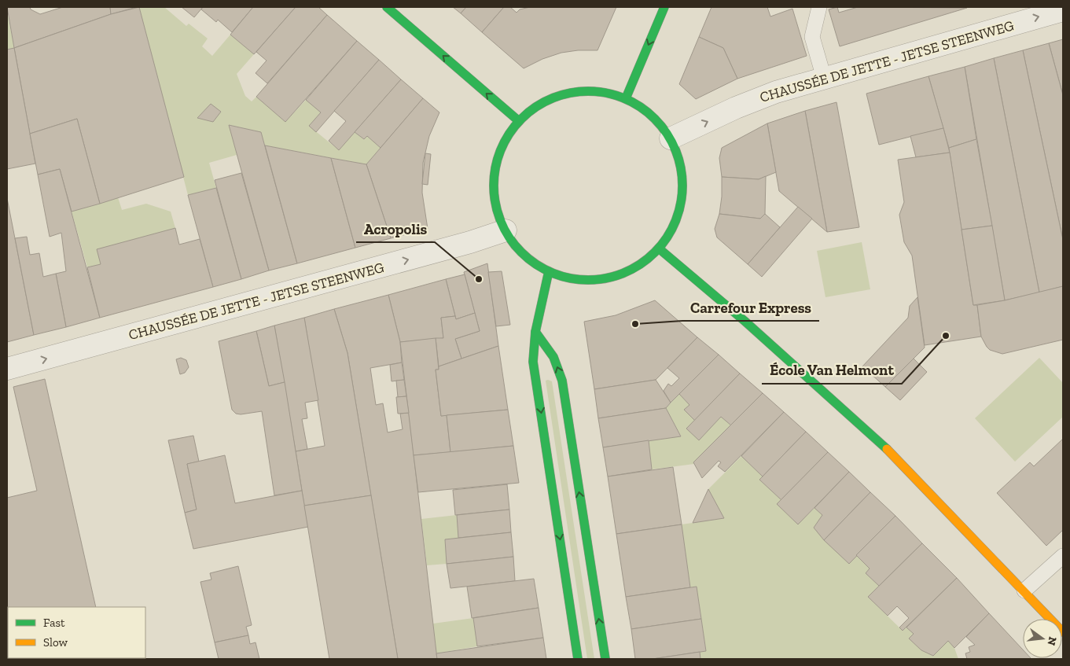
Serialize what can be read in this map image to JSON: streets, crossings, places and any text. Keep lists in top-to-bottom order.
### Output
{
  "streets": {
    "street": ["CHAUSSÉE DE JETTE - JETSE STEENWEG"]
  },
  "one_way": ["CHAUSSÉE DE JETTE - JETSE STEENWEG"],
  "places": ["Acropolis", "Carrefour Express", "École Van Helmont"],
  "legend": ["Fast", "Slow"],
  "north": "right"
}
